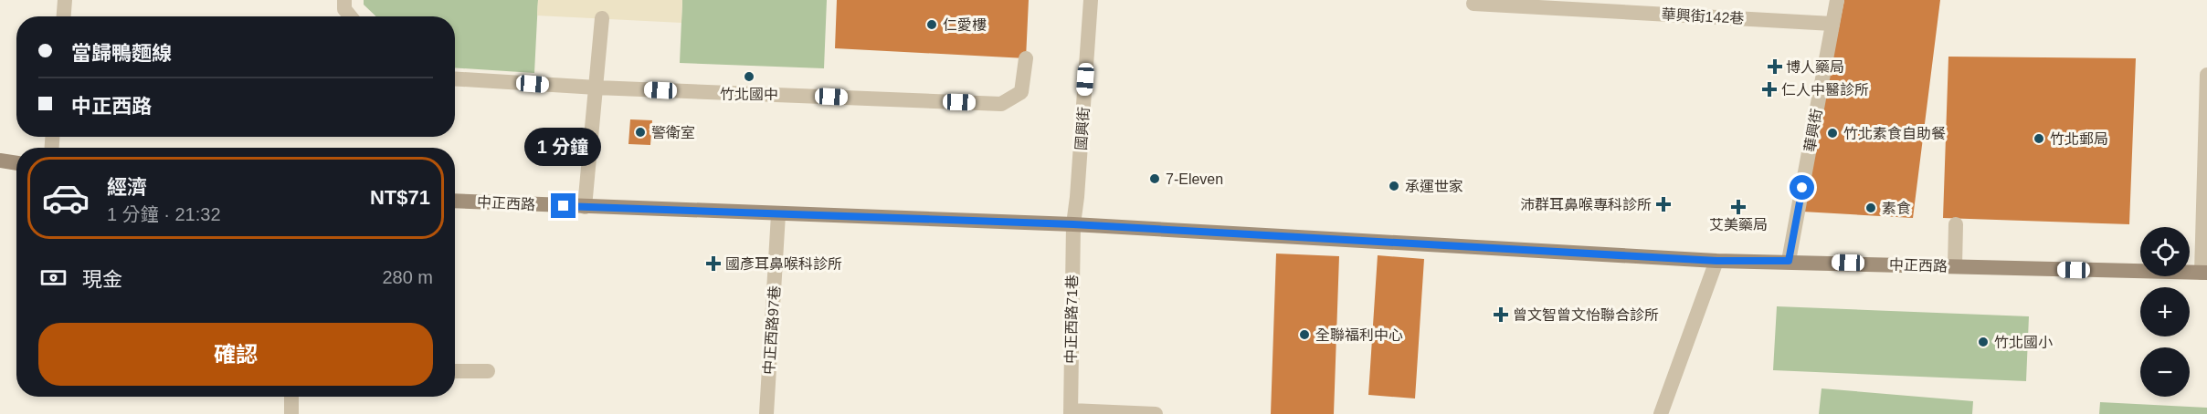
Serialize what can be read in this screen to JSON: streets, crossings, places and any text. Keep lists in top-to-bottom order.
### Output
{
  "streets": {
    "main road": ["中正西路"],
    "street": [
      "華興街142巷",
      "國興街",
      "華興街",
      "中正西路71巷",
      "中正西路97巷"
    ]
  },
  "crossings": [
    ["華興街142巷", "華興街"],
    ["國興街", "中正西路"],
    ["國興街", "中正西路71巷"],
    ["華興街", "中正西路"],
    ["中正西路", "中正西路71巷"],
    ["中正西路", "中正西路97巷"]
  ],
  "places": {
    "other": [
      "仁愛樓",
      "竹北國中",
      "警衛室",
      "竹北素食自助餐",
      "竹北郵局",
      "7-Eleven",
      "承運世家",
      "素食",
      "全聯福利中心",
      "竹北國小"
    ],
    "health": [
      "博人藥局",
      "仁人中醫診所",
      "沛群耳鼻喉專科診所",
      "艾美藥局",
      "國彥耳鼻喉科診所",
      "曾文智曾文怡聯合診所"
    ]
  },
  "page": {
    "banner": ["當歸鴨麵線", "中正西路"],
    "bubble": "1 分鐘",
    "list": [
      {
        "name": "經濟",
        "note": "1 分鐘 · 21:32",
        "value": "NT$71"
      }
    ],
    "map_buttons": ["+", "−"],
    "pay": ["現金", "280 m"],
    "buttons": "確認"
  }
}
